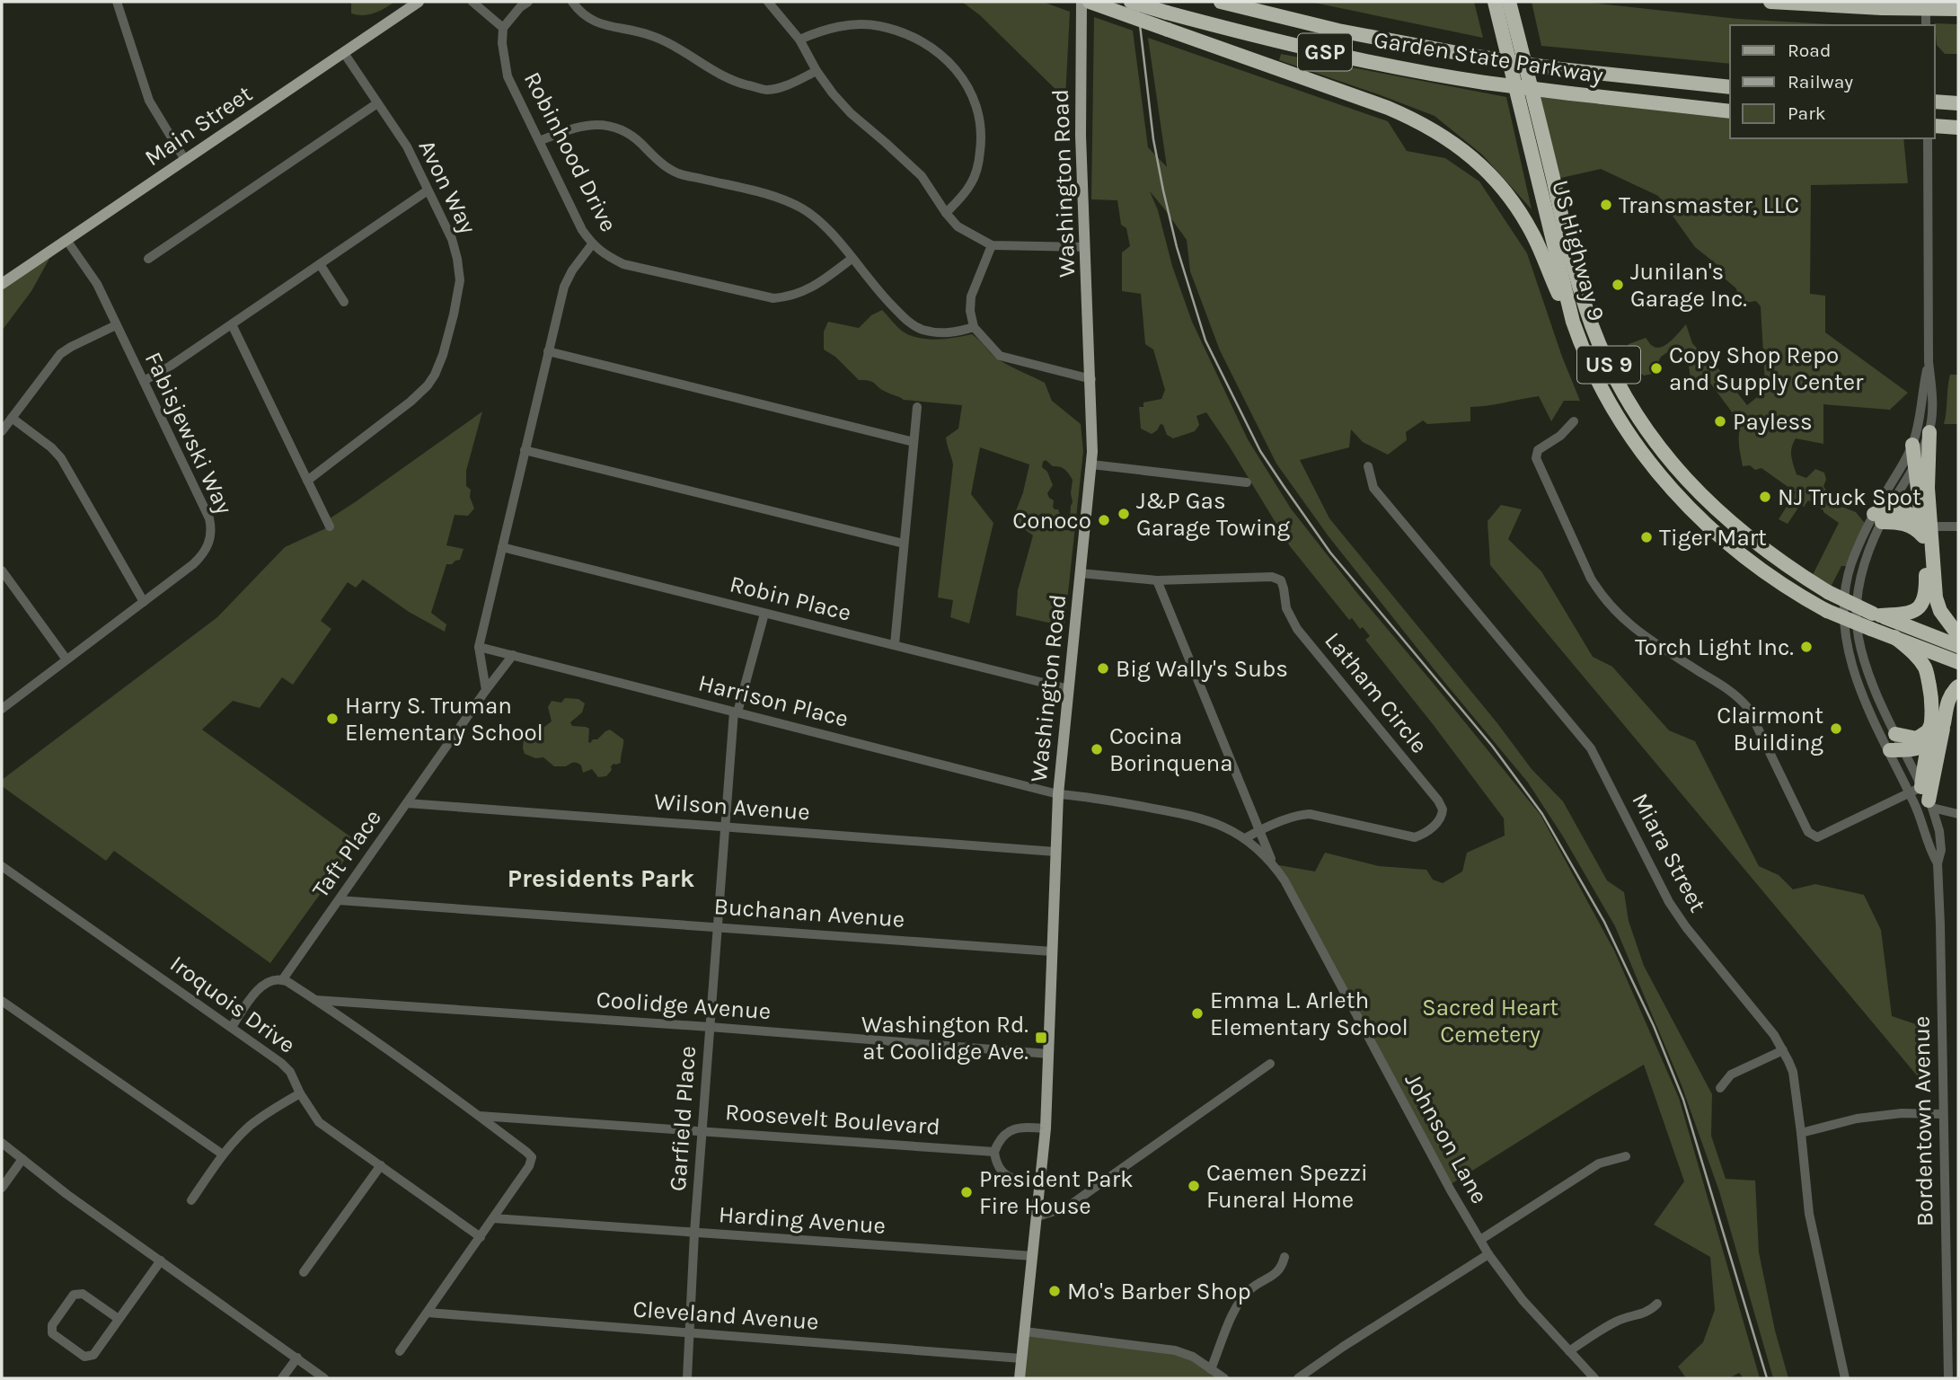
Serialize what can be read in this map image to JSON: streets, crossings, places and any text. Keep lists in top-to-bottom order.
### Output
{
  "streets": {
    "highway": [
      "GSP",
      "Garden State Parkway",
      "US Highway 9",
      "US 9"
    ],
    "main road": ["Main Street", "Washington Road"],
    "street": [
      "Robinhood Drive",
      "Avon Way",
      "Fabisjewski Way",
      "Robin Place",
      "Latham Circle",
      "Harrison Place",
      "Wilson Avenue",
      "Miara Street",
      "Taft Place",
      "Buchanan Avenue",
      "Iroquois Drive",
      "Coolidge Avenue",
      "Garfield Place",
      "Roosevelt Boulevard",
      "Bordentown Avenue",
      "Johnson Lane",
      "Harding Avenue",
      "Cleveland Avenue"
    ]
  },
  "crossings": [
    ["Main Street", "Avon Way"],
    ["Main Street", "Fabisjewski Way"],
    ["Washington Road", "Robin Place"],
    ["Washington Road", "Latham Circle"],
    ["Washington Road", "Harrison Place"],
    ["Washington Road", "Wilson Avenue"],
    ["Washington Road", "Buchanan Avenue"],
    ["Washington Road", "Coolidge Avenue"],
    ["Washington Road", "Roosevelt Boulevard"],
    ["Washington Road", "Johnson Lane"],
    ["Washington Road", "Harding Avenue"],
    ["Washington Road", "Cleveland Avenue"],
    ["Robin Place", "Garfield Place"],
    ["Latham Circle", "Johnson Lane"],
    ["Harrison Place", "Taft Place"],
    ["Harrison Place", "Garfield Place"],
    ["Harrison Place", "Johnson Lane"],
    ["Wilson Avenue", "Taft Place"],
    ["Wilson Avenue", "Garfield Place"],
    ["Taft Place", "Buchanan Avenue"],
    ["Taft Place", "Iroquois Drive"],
    ["Buchanan Avenue", "Garfield Place"],
    ["Coolidge Avenue", "Garfield Place"],
    ["Garfield Place", "Roosevelt Boulevard"],
    ["Garfield Place", "Harding Avenue"],
    ["Garfield Place", "Cleveland Avenue"]
  ],
  "districts": ["Presidents Park"],
  "parks": ["Sacred Heart Cemetery"],
  "places": {
    "other": [
      "Transmaster, LLC",
      "Junilan's Garage Inc.",
      "Copy Shop Repo and Supply Center",
      "Payless",
      "NJ Truck Spot",
      "J&P Gas Garage Towing",
      "Conoco",
      "Tiger Mart",
      "Torch Light Inc.",
      "Big Wally's Subs",
      "Harry S. Truman Elementary School",
      "Clairmont Building",
      "Cocina Borinquena",
      "Emma L. Arleth Elementary School",
      "Caemen Spezzi Funeral Home",
      "President Park Fire House",
      "Mo's Barber Shop"
    ],
    "transit": ["Washington Rd. at Coolidge Ave."]
  },
  "legend": ["Road", "Railway", "Park"]
}
